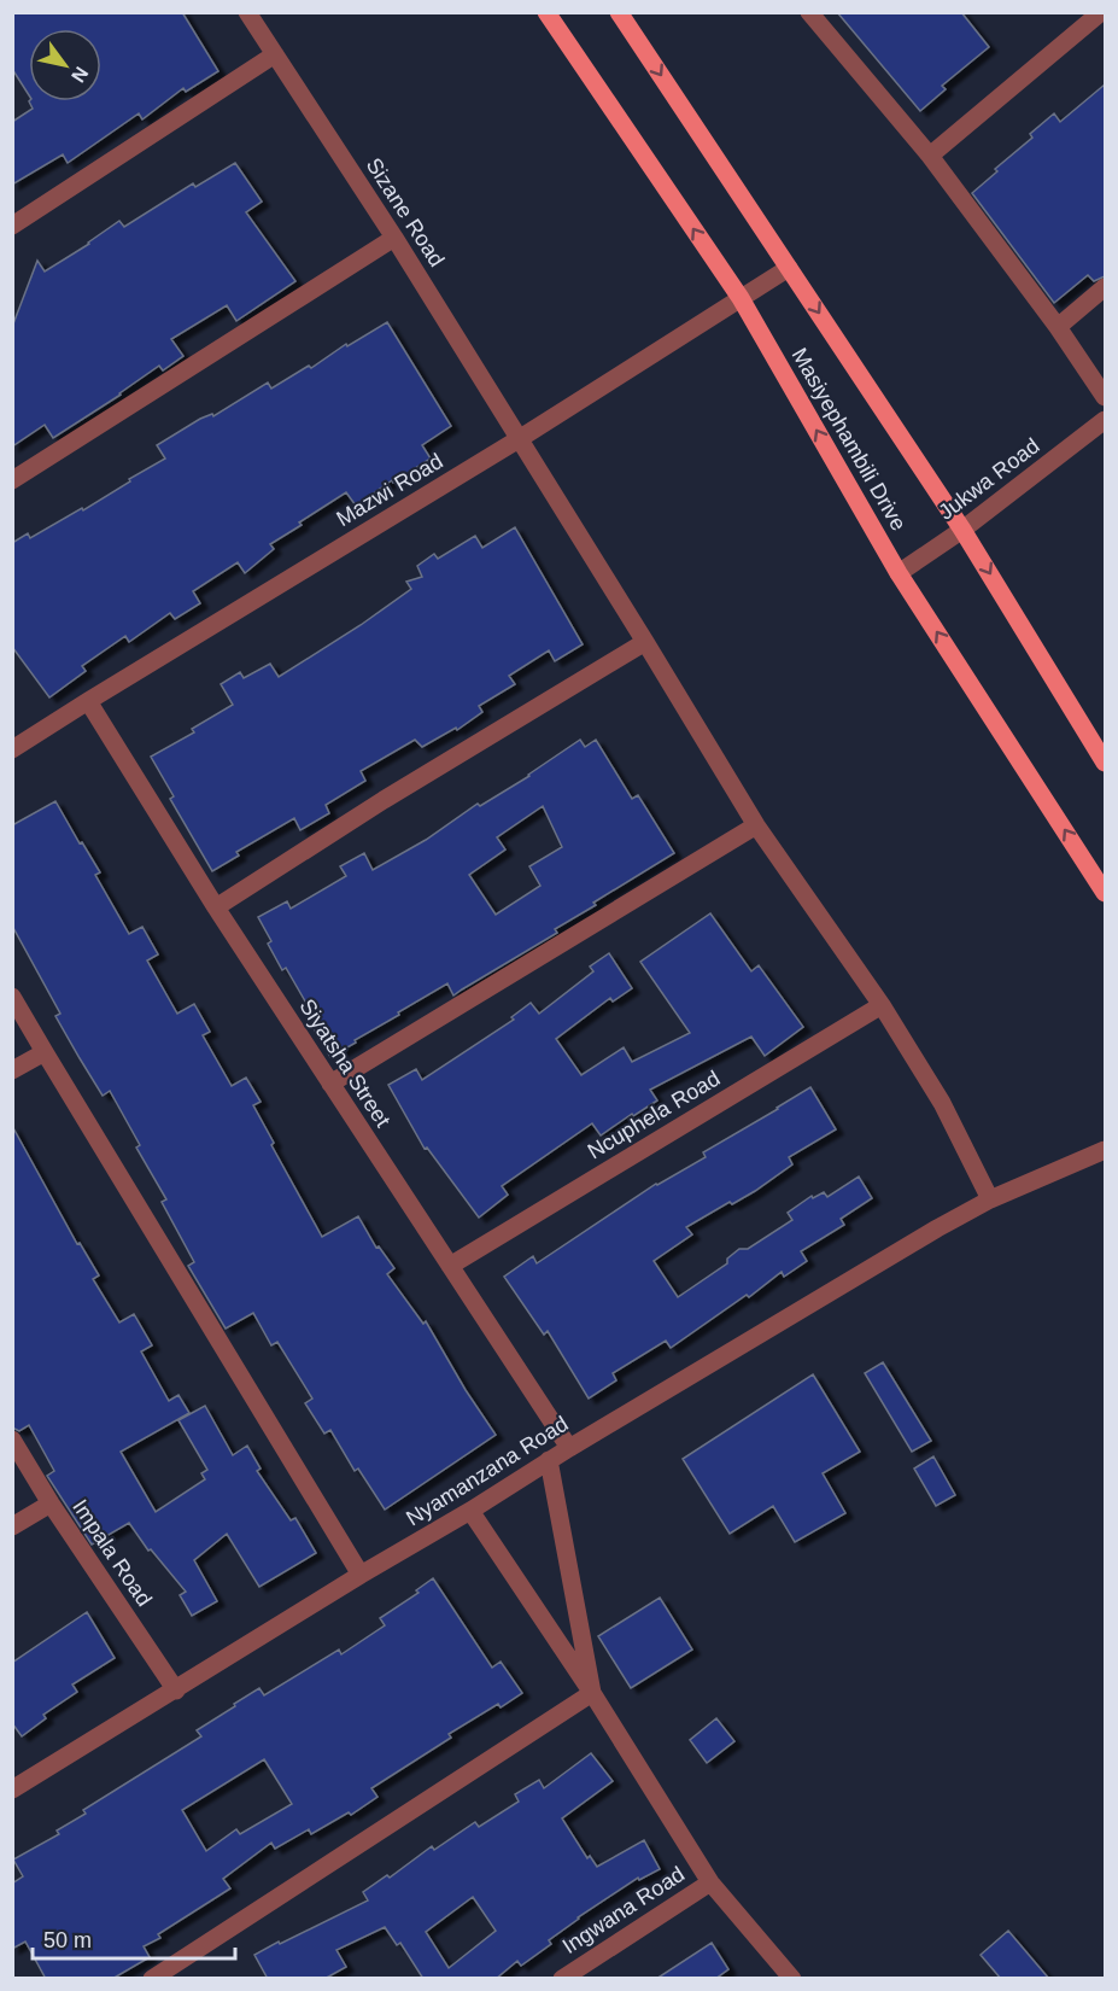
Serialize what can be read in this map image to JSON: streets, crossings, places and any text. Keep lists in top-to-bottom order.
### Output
{
  "streets": {
    "main road": ["Masiyephambili Drive"],
    "street": [
      "Sizane Road",
      "Jukwa Road",
      "Mazwi Road",
      "Siyatsha Street",
      "Ncuphela Road",
      "Nyamanzana Road",
      "Impala Road",
      "Ingwana Road"
    ]
  },
  "crossings": [
    ["Sizane Road", "Mazwi Road"],
    ["Sizane Road", "Ncuphela Road"],
    ["Sizane Road", "Nyamanzana Road"],
    ["Masiyephambili Drive", "Jukwa Road"],
    ["Masiyephambili Drive", "Mazwi Road"],
    ["Mazwi Road", "Siyatsha Street"],
    ["Siyatsha Street", "Ncuphela Road"],
    ["Siyatsha Street", "Nyamanzana Road"],
    ["Nyamanzana Road", "Impala Road"]
  ],
  "scale_bar": "50 m",
  "north": "bottom right"
}
